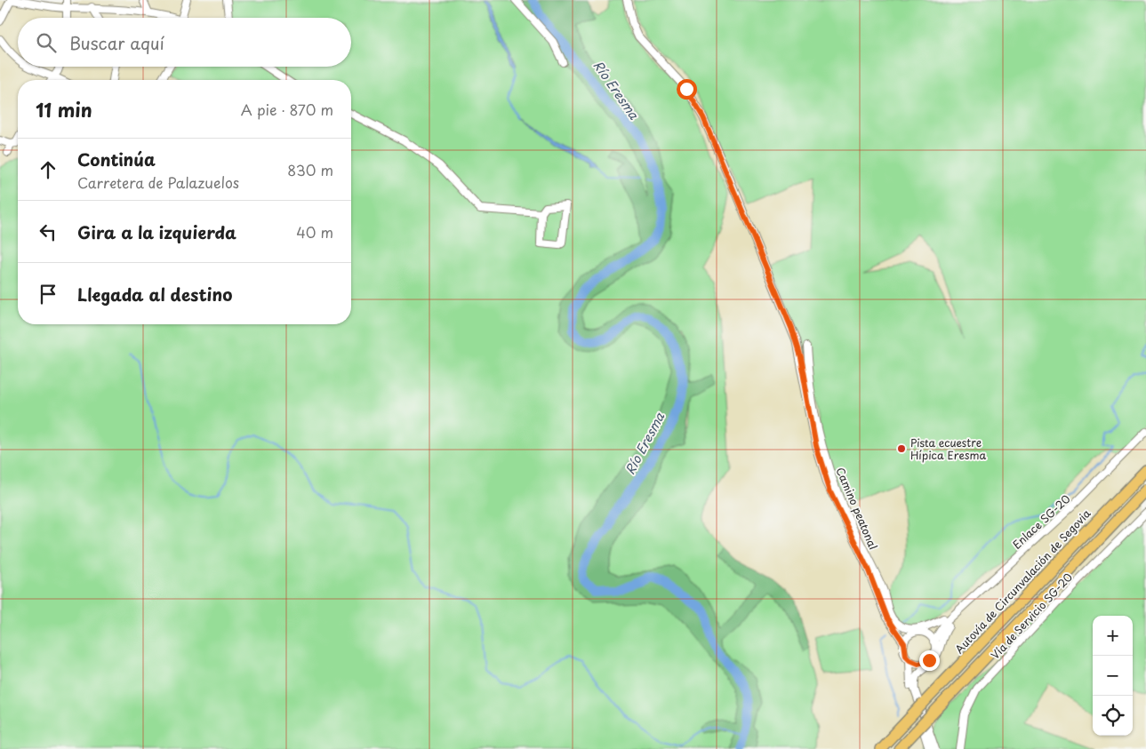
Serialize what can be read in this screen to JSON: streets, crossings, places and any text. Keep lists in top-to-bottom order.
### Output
{
  "streets": {
    "highway": ["Autovía de Circunvalación de Segovia"],
    "street": ["Camino peatonal", "Enlace SG-20", "Vía de Servicio SG-20"]
  },
  "crossings": [
    ["Camino peatonal", "Enlace SG-20"]
  ],
  "water": ["Río Eresma"],
  "places": ["Pista ecuestre Hípica Eresma"],
  "page": {
    "search": "Buscar aquí",
    "heading": ["11 min", "A pie · 870 m"],
    "list": [
      ["Continúa", "Carretera de Palazuelos", "830 m"],
      ["Gira a la izquierda", "40 m"],
      "Llegada al destino"
    ],
    "map_buttons": ["+", "−"]
  }
}
